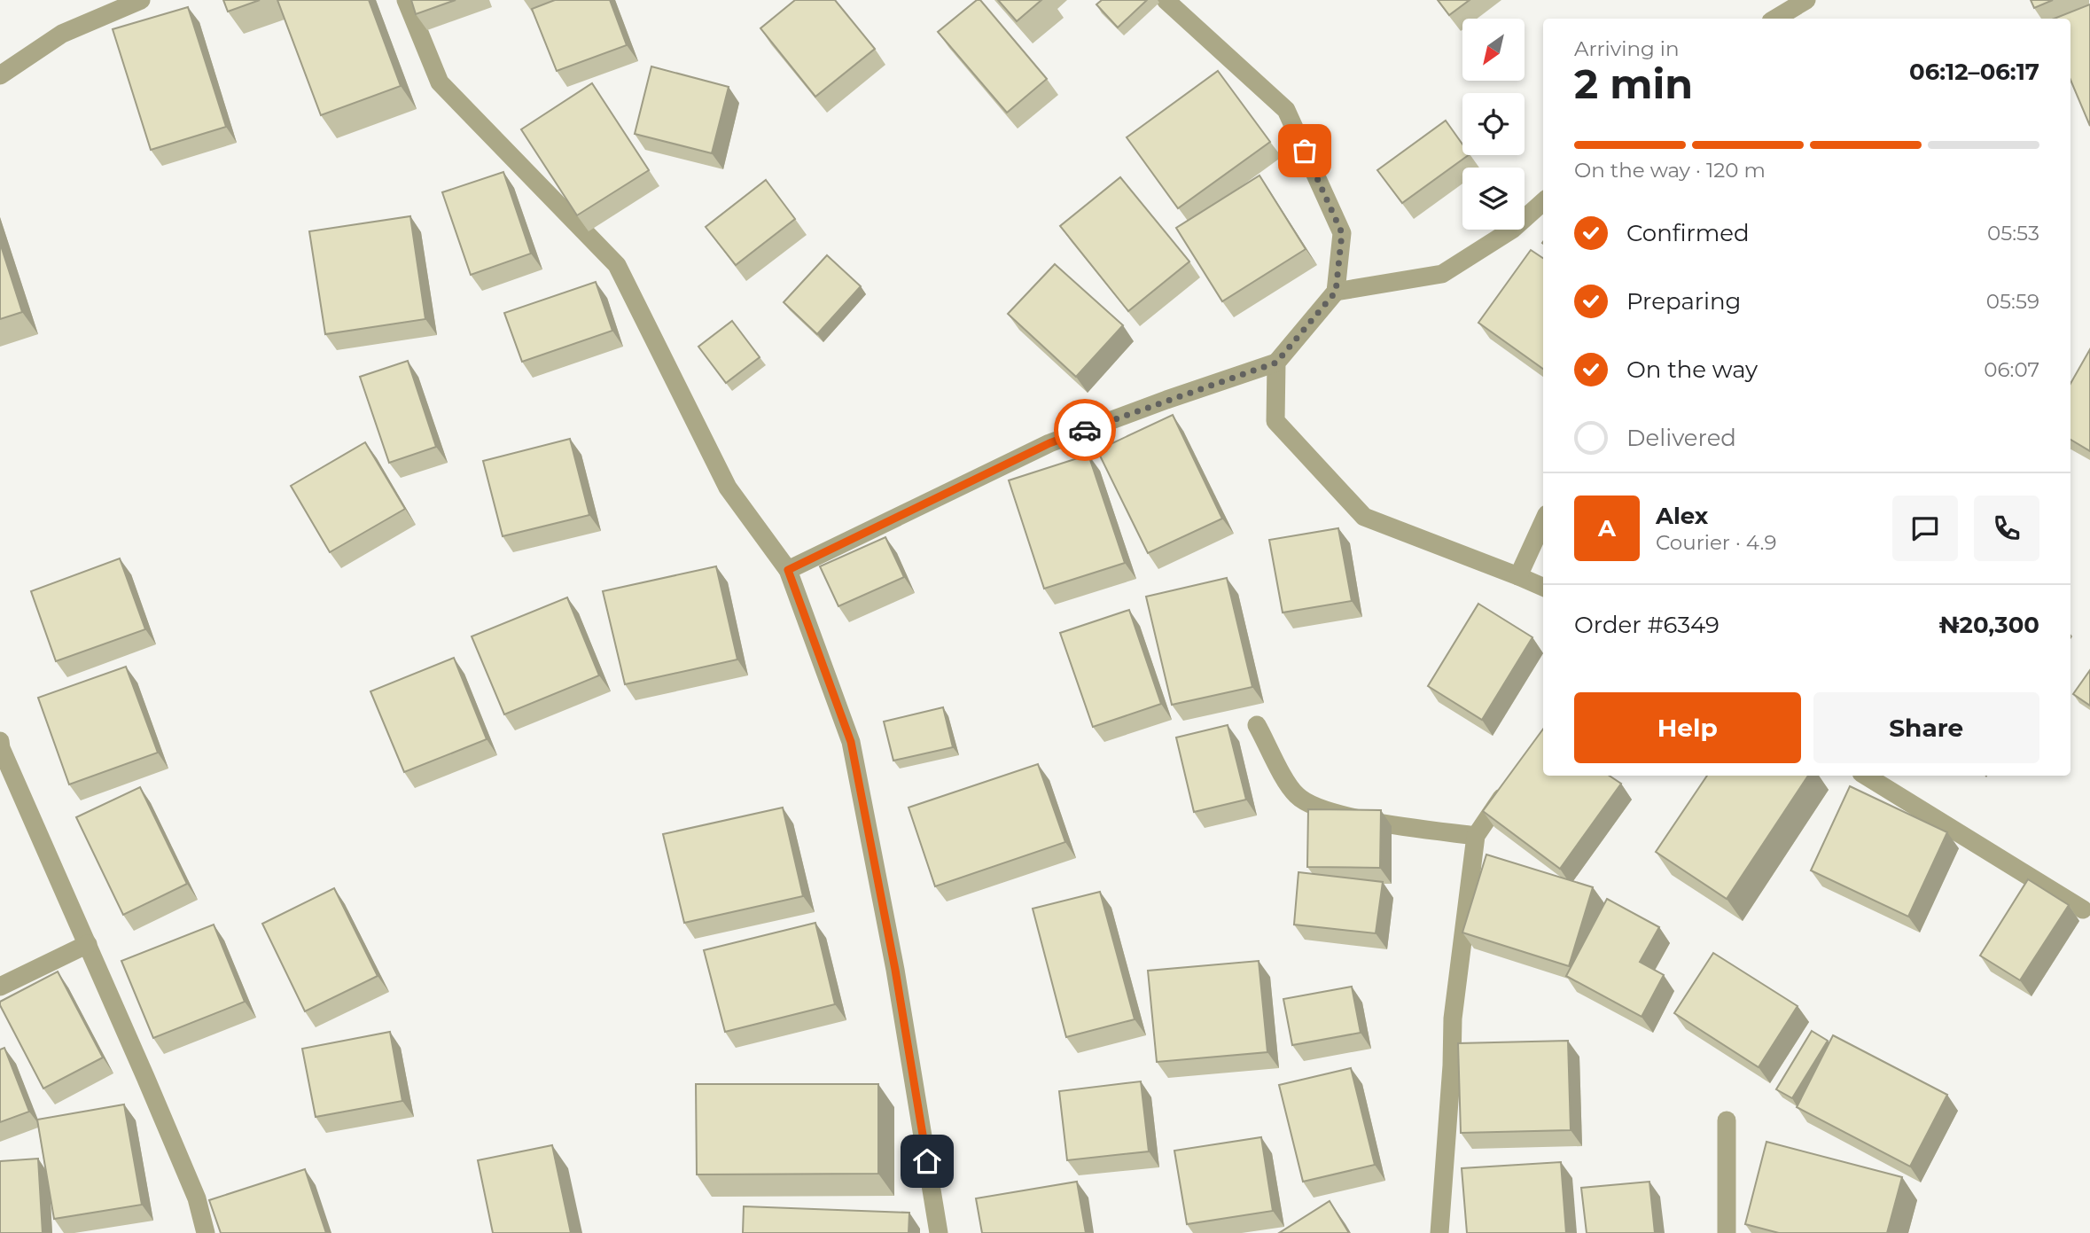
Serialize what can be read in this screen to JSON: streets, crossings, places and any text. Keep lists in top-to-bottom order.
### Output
{
  "north": "bottom left",
  "page": {
    "heading": ["2 min", "Arriving in", "06:12–06:17"],
    "panel": [
      "Alex",
      "Courier · 4.9",
      "Order #6349",
      "₦20,300"
    ],
    "bar": "On the way · 120 m",
    "list": [
      ["Confirmed", "05:53"],
      ["Preparing", "05:59"],
      ["On the way", "06:07"],
      "Delivered"
    ],
    "round": "A",
    "buttons": ["Help", "Share"]
  }
}
